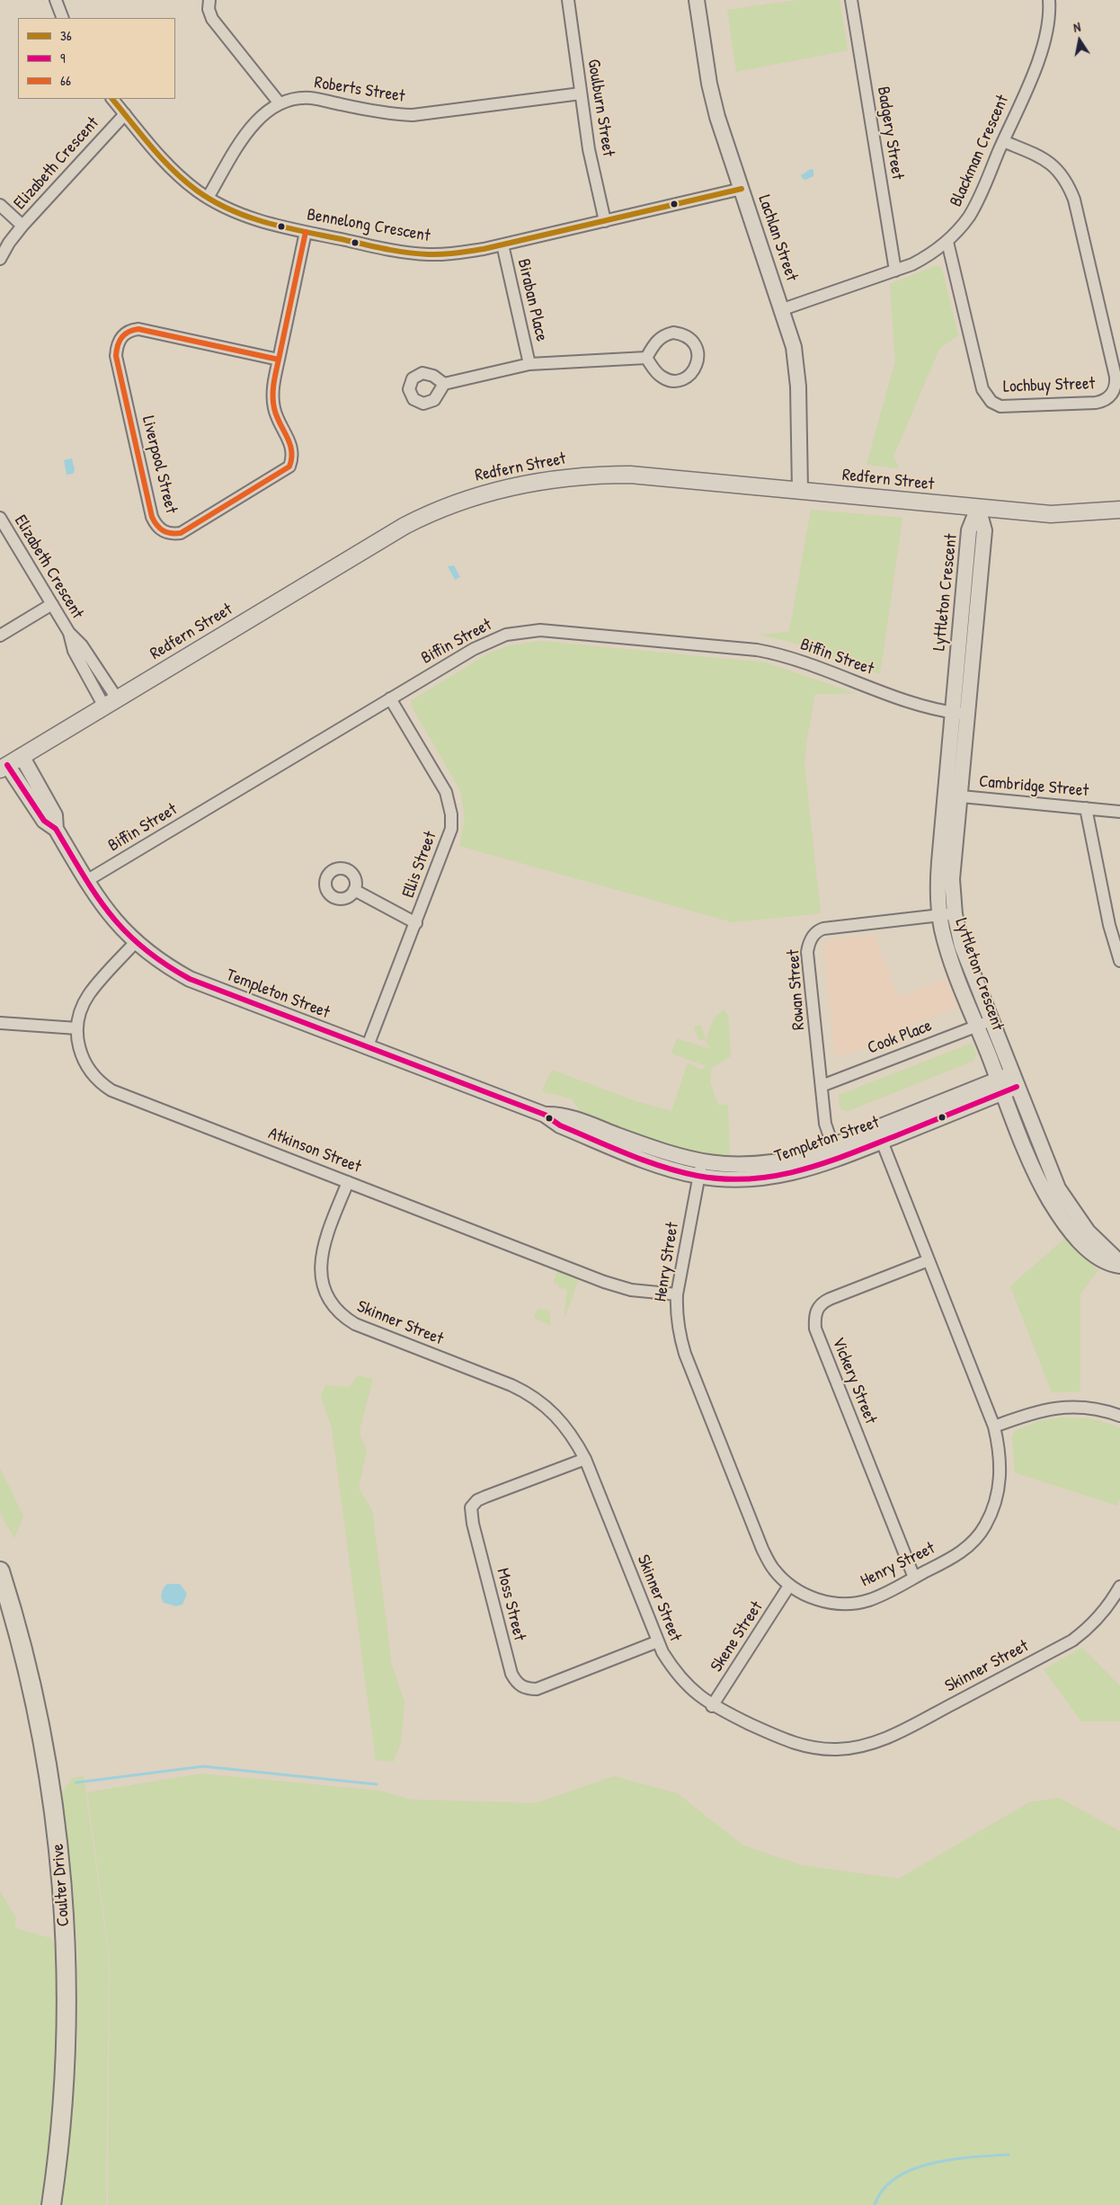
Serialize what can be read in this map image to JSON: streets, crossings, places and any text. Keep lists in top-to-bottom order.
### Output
{
  "streets": {
    "main road": ["Redfern Street", "Coulter Drive"],
    "street": [
      "Roberts Street",
      "Goulburn Street",
      "Badgery Street",
      "Blackman Crescent",
      "Elizabeth Crescent",
      "Bennelong Crescent",
      "Lachlan Street",
      "Biraban Place",
      "Lochbuy Street",
      "Liverpool Street",
      "Lyttleton Crescent",
      "Biffin Street",
      "Cambridge Street",
      "Ellis Street",
      "Rowan Street",
      "Templeton Street",
      "Cook Place",
      "Atkinson Street",
      "Henry Street",
      "Skinner Street",
      "Vickery Street",
      "Moss Street",
      "Skene Street"
    ]
  },
  "crossings": [
    ["Roberts Street", "Goulburn Street"],
    ["Roberts Street", "Bennelong Crescent"],
    ["Goulburn Street", "Bennelong Crescent"],
    ["Badgery Street", "Blackman Crescent"],
    ["Blackman Crescent", "Lachlan Street"],
    ["Blackman Crescent", "Lochbuy Street"],
    ["Elizabeth Crescent", "Bennelong Crescent"],
    ["Elizabeth Crescent", "Redfern Street"],
    ["Bennelong Crescent", "Lachlan Street"],
    ["Bennelong Crescent", "Biraban Place"],
    ["Bennelong Crescent", "Liverpool Street"],
    ["Lachlan Street", "Redfern Street"],
    ["Redfern Street", "Lyttleton Crescent"],
    ["Redfern Street", "Templeton Street"],
    ["Lyttleton Crescent", "Biffin Street"],
    ["Lyttleton Crescent", "Cambridge Street"],
    ["Lyttleton Crescent", "Rowan Street"],
    ["Lyttleton Crescent", "Templeton Street"],
    ["Lyttleton Crescent", "Cook Place"],
    ["Biffin Street", "Ellis Street"],
    ["Biffin Street", "Templeton Street"],
    ["Ellis Street", "Templeton Street"],
    ["Rowan Street", "Templeton Street"],
    ["Rowan Street", "Cook Place"],
    ["Templeton Street", "Atkinson Street"],
    ["Templeton Street", "Henry Street"],
    ["Atkinson Street", "Henry Street"],
    ["Atkinson Street", "Skinner Street"],
    ["Henry Street", "Vickery Street"],
    ["Henry Street", "Skene Street"],
    ["Skinner Street", "Moss Street"],
    ["Skinner Street", "Skene Street"]
  ],
  "lines": ["transit line 36", "transit line 66", "transit line 9"],
  "legend": ["36", "9", "66"],
  "north": "top"
}
